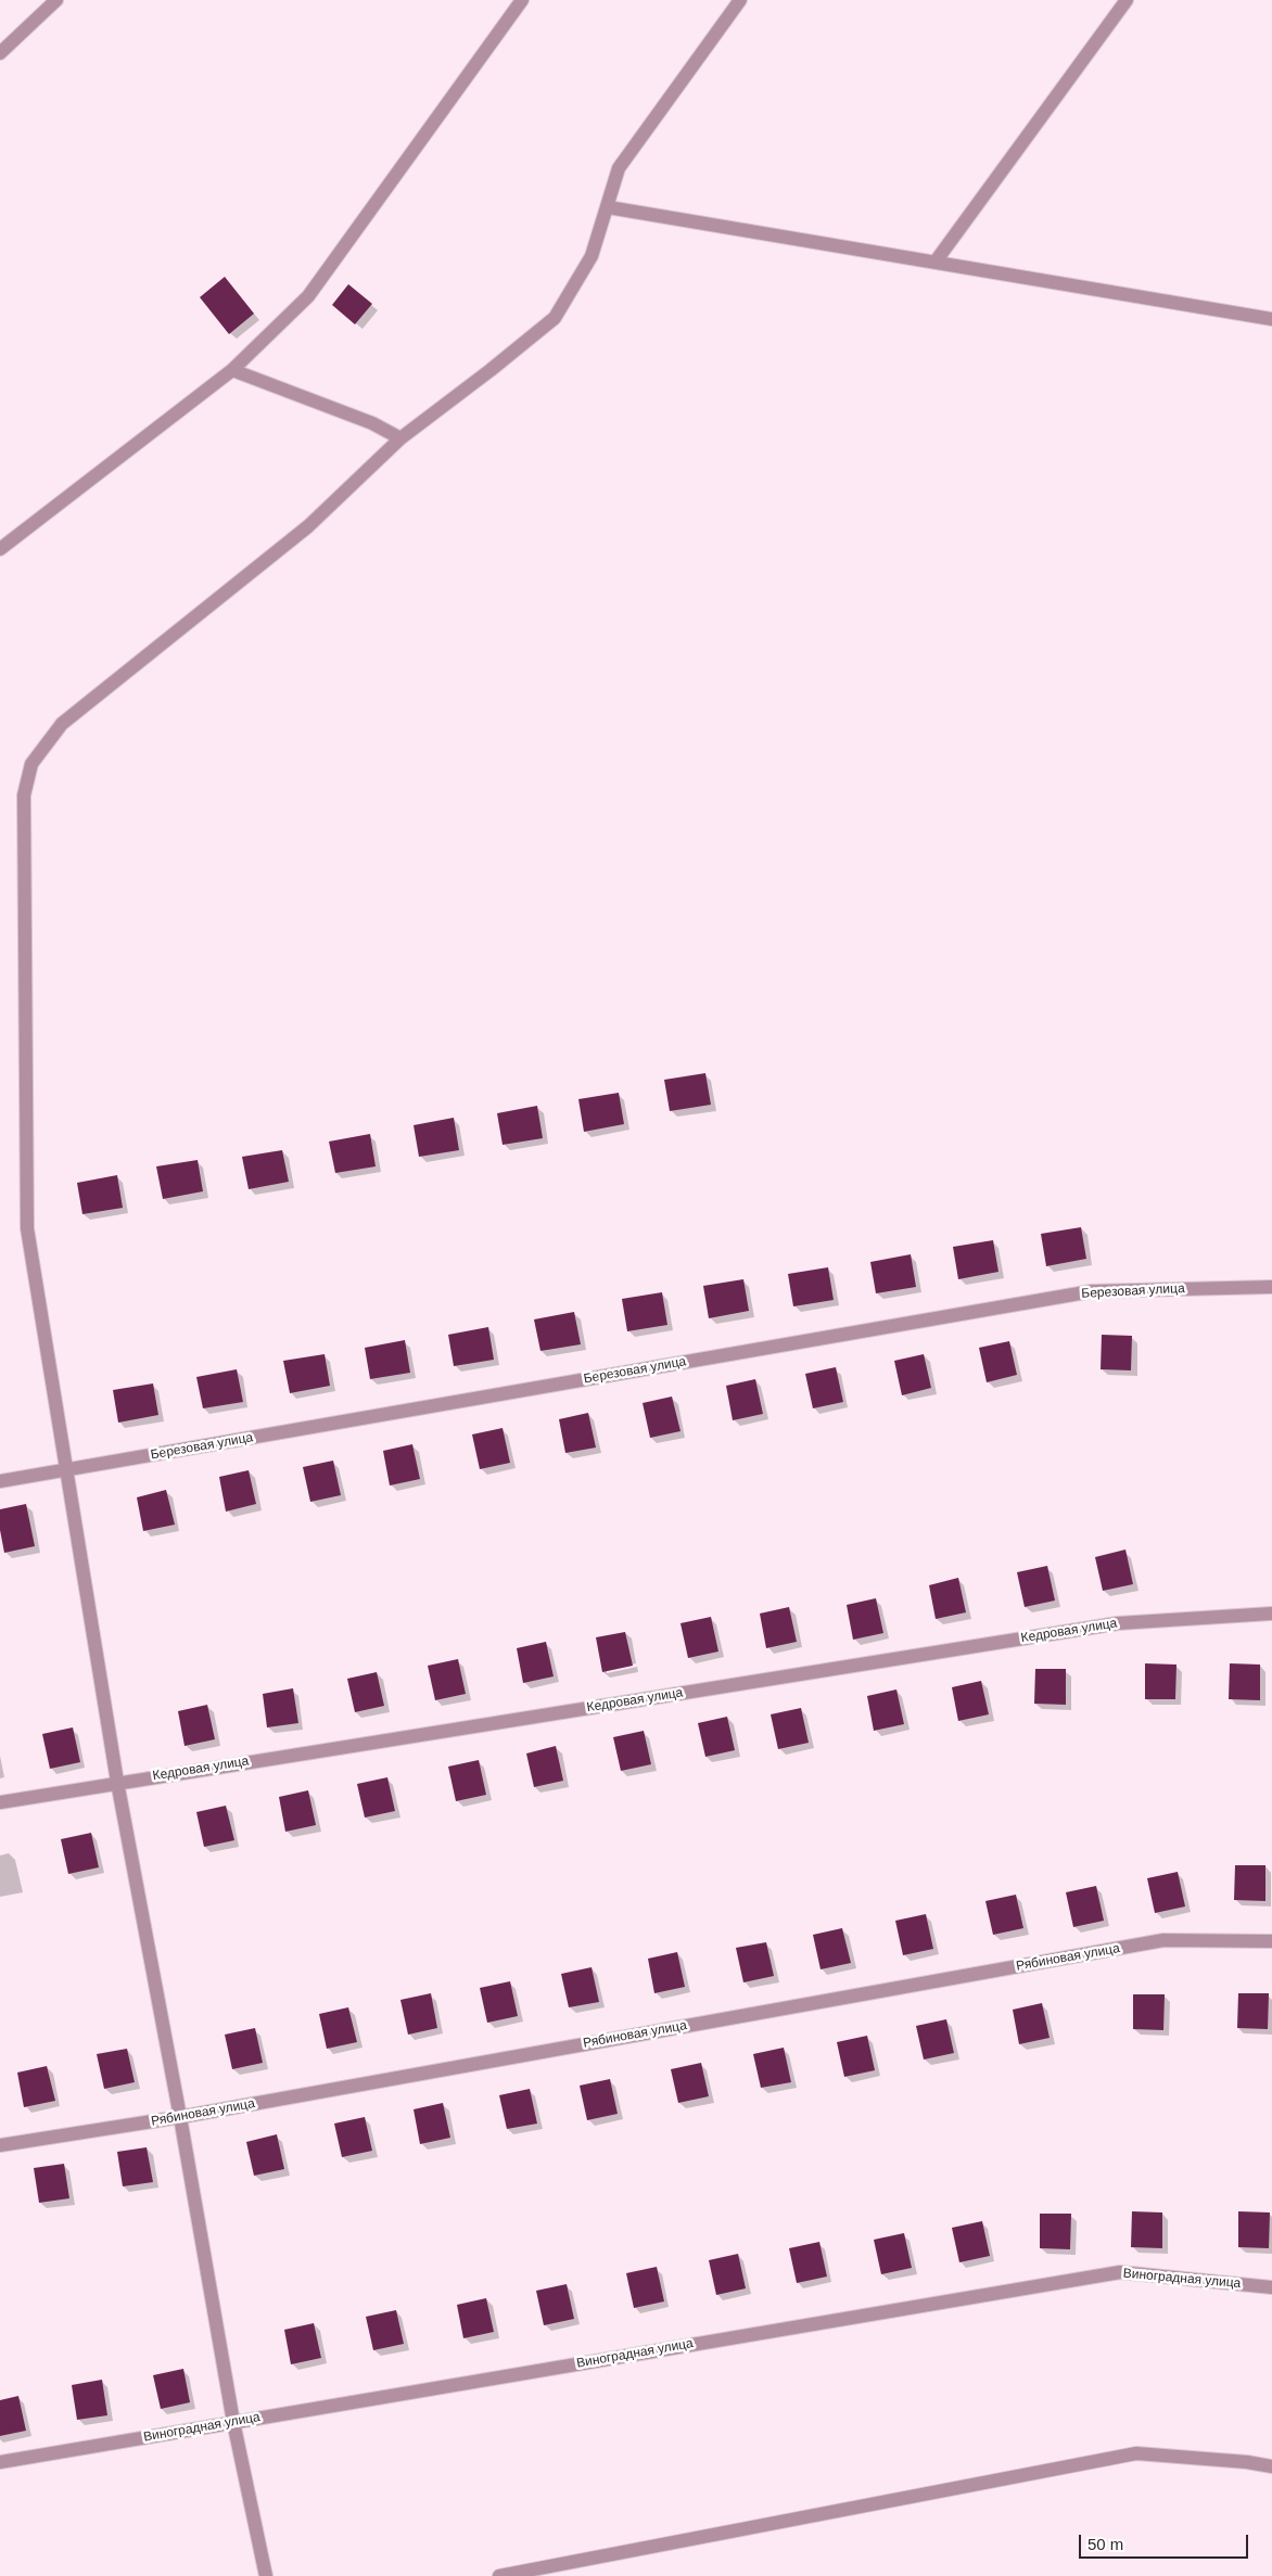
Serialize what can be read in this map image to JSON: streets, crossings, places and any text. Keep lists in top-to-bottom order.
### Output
{
  "streets": {
    "street": [
      "Березовая улица",
      "Кедровая улица",
      "Рябиновая улица",
      "Виноградная улица"
    ]
  },
  "scale_bar": "50 m"
}
